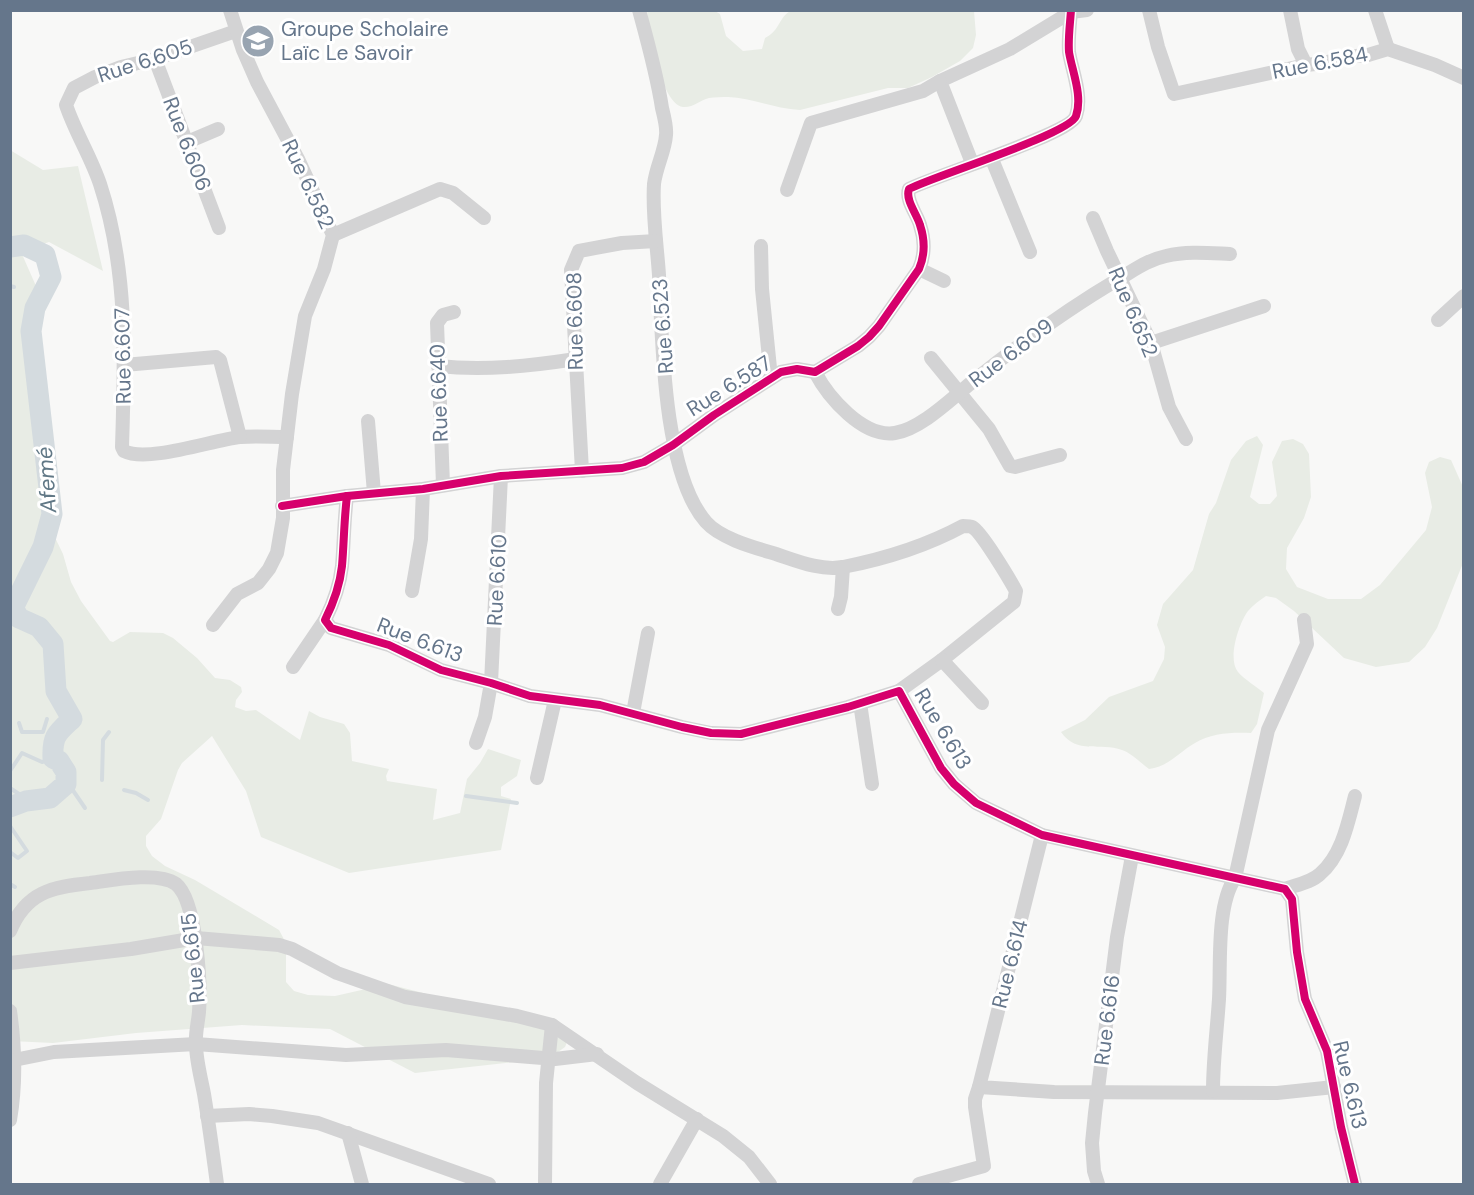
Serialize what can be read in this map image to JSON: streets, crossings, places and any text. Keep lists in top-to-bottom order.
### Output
{
  "streets": {
    "street": [
      "Rue 6.605",
      "Rue 6.584",
      "Rue 6.606",
      "Rue 6.582",
      "Rue 6.652",
      "Rue 6.608",
      "Rue 6.523",
      "Rue 6.609",
      "Rue 6.607",
      "Rue 6.587",
      "Rue 6.640",
      "Rue 6.610",
      "Rue 6.613",
      "Rue 6.615",
      "Rue 6.614",
      "Rue 6.616"
    ]
  },
  "crossings": [
    ["Rue 6.605", "Rue 6.606"],
    ["Rue 6.605", "Rue 6.582"],
    ["Rue 6.605", "Rue 6.607"],
    ["Rue 6.582", "Rue 6.607"],
    ["Rue 6.582", "Rue 6.587"],
    ["Rue 6.652", "Rue 6.609"],
    ["Rue 6.608", "Rue 6.523"],
    ["Rue 6.608", "Rue 6.587"],
    ["Rue 6.523", "Rue 6.587"],
    ["Rue 6.609", "Rue 6.587"],
    ["Rue 6.587", "Rue 6.640"],
    ["Rue 6.587", "Rue 6.610"],
    ["Rue 6.610", "Rue 6.613"],
    ["Rue 6.613", "Rue 6.614"],
    ["Rue 6.613", "Rue 6.616"]
  ],
  "water": ["Afemé"],
  "places": {
    "school or university": ["Groupe Scholaire Laïc Le Savoir"]
  }
}
